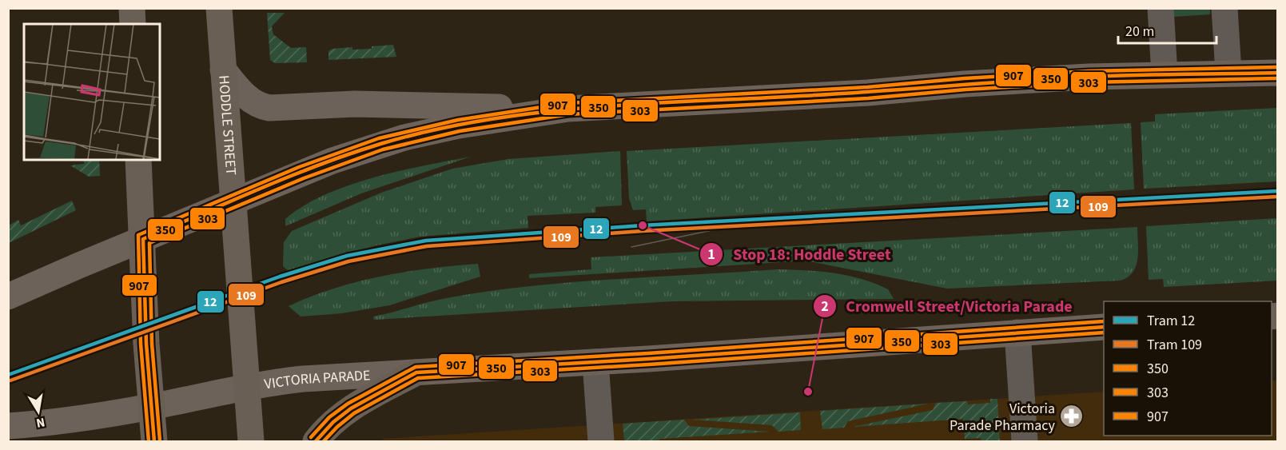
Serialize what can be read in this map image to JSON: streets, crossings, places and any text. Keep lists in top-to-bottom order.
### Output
{
  "streets": {
    "highway": ["HODDLE STREET"],
    "main road": ["VICTORIA PARADE"]
  },
  "crossings": [
    ["HODDLE STREET", "VICTORIA PARADE"]
  ],
  "places": {
    "other": ["Stop 18: Hoddle Street", "Cromwell Street/Victoria Parade"],
    "pharmacy": ["Victoria Parade Pharmacy"]
  },
  "lines": [
    "transit line 907",
    "transit line 350",
    "transit line 303",
    "tram line 12",
    "tram line 109"
  ],
  "legend": [
    "Tram 12",
    "Tram 109",
    "350",
    "303",
    "907"
  ],
  "scale_bar": "20 m",
  "north": "bottom"
}
